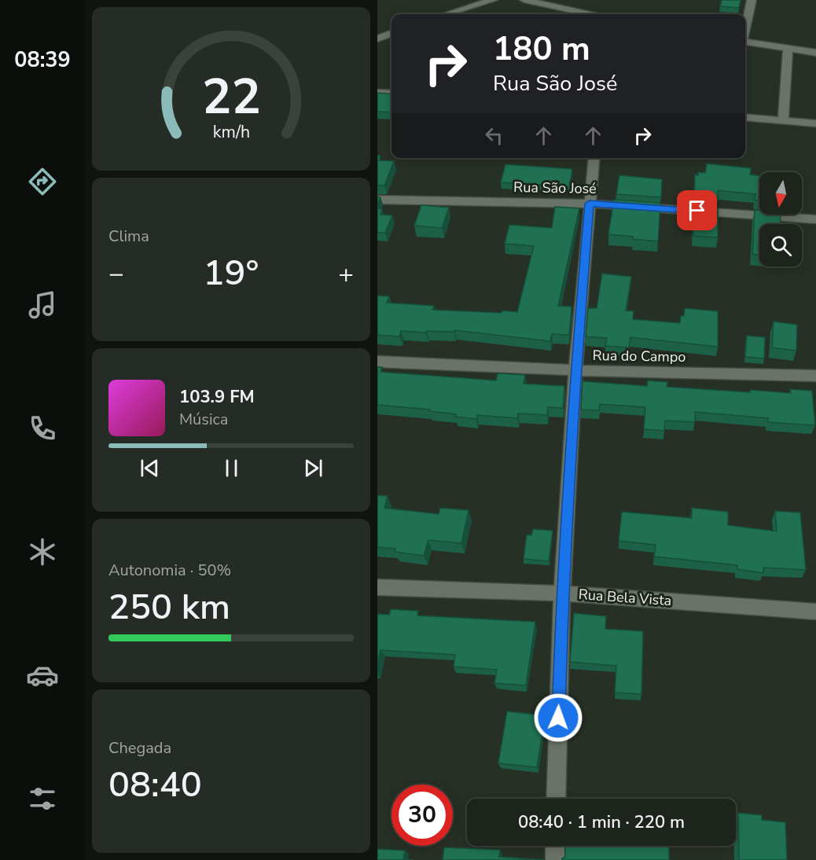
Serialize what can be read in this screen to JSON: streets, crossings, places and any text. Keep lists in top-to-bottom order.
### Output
{
  "streets": {
    "street": ["Rua São José", "Rua do Campo", "Rua Bela Vista"]
  },
  "north": "bottom",
  "page": {
    "tabs": "08:39",
    "turn": ["180 m", "Rua São José"],
    "tile": [
      "Clima",
      ["Autonomia · 50%", "250 km"],
      ["Chegada", "08:40"]
    ],
    "heat": ["−", "19°", "+"],
    "song": ["103.9 FM", "Música"],
    "limit": "30",
    "trip": "08:40 · 1 min · 220 m",
    "gauge": ["22", "km/h"]
  }
}
